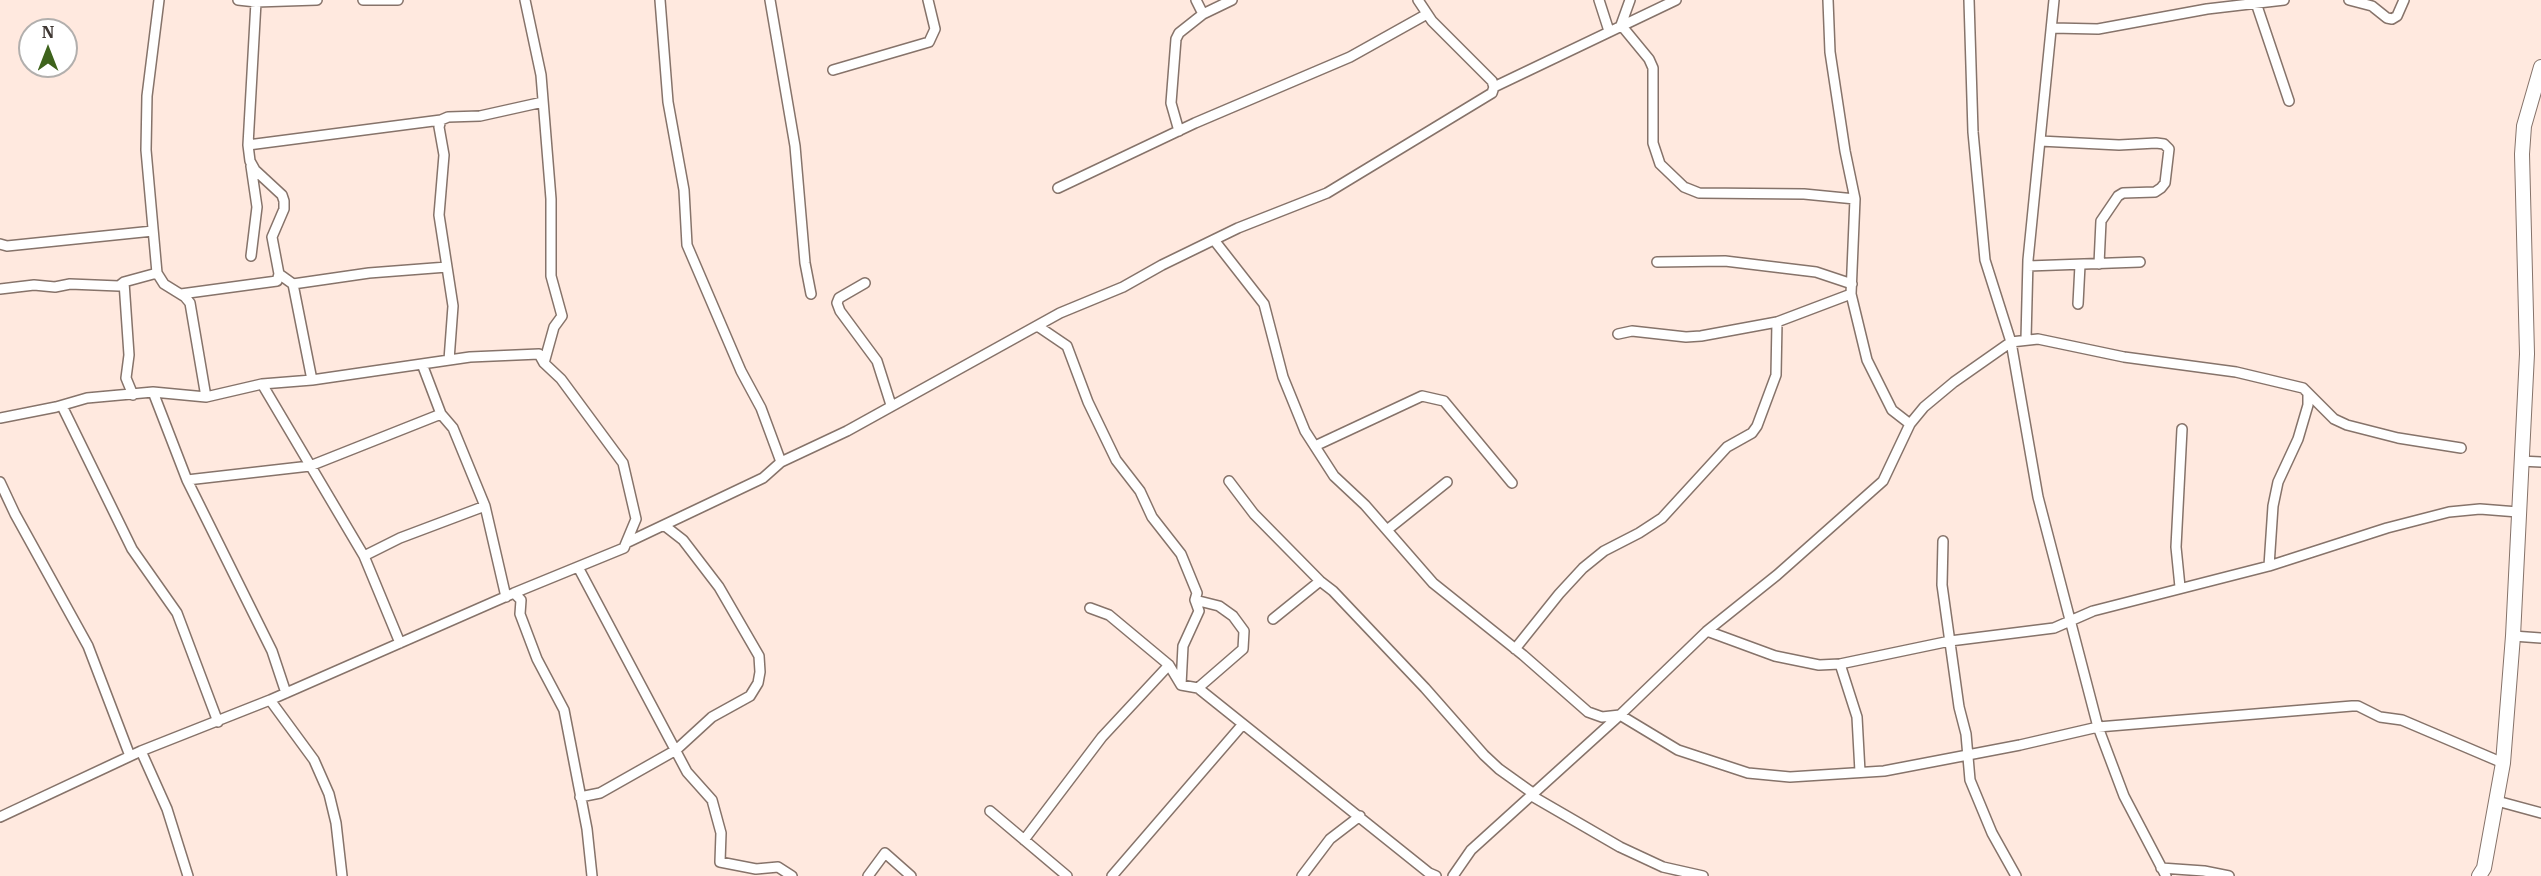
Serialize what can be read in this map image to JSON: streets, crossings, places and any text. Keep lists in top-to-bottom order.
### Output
{
  "north": "top"
}
